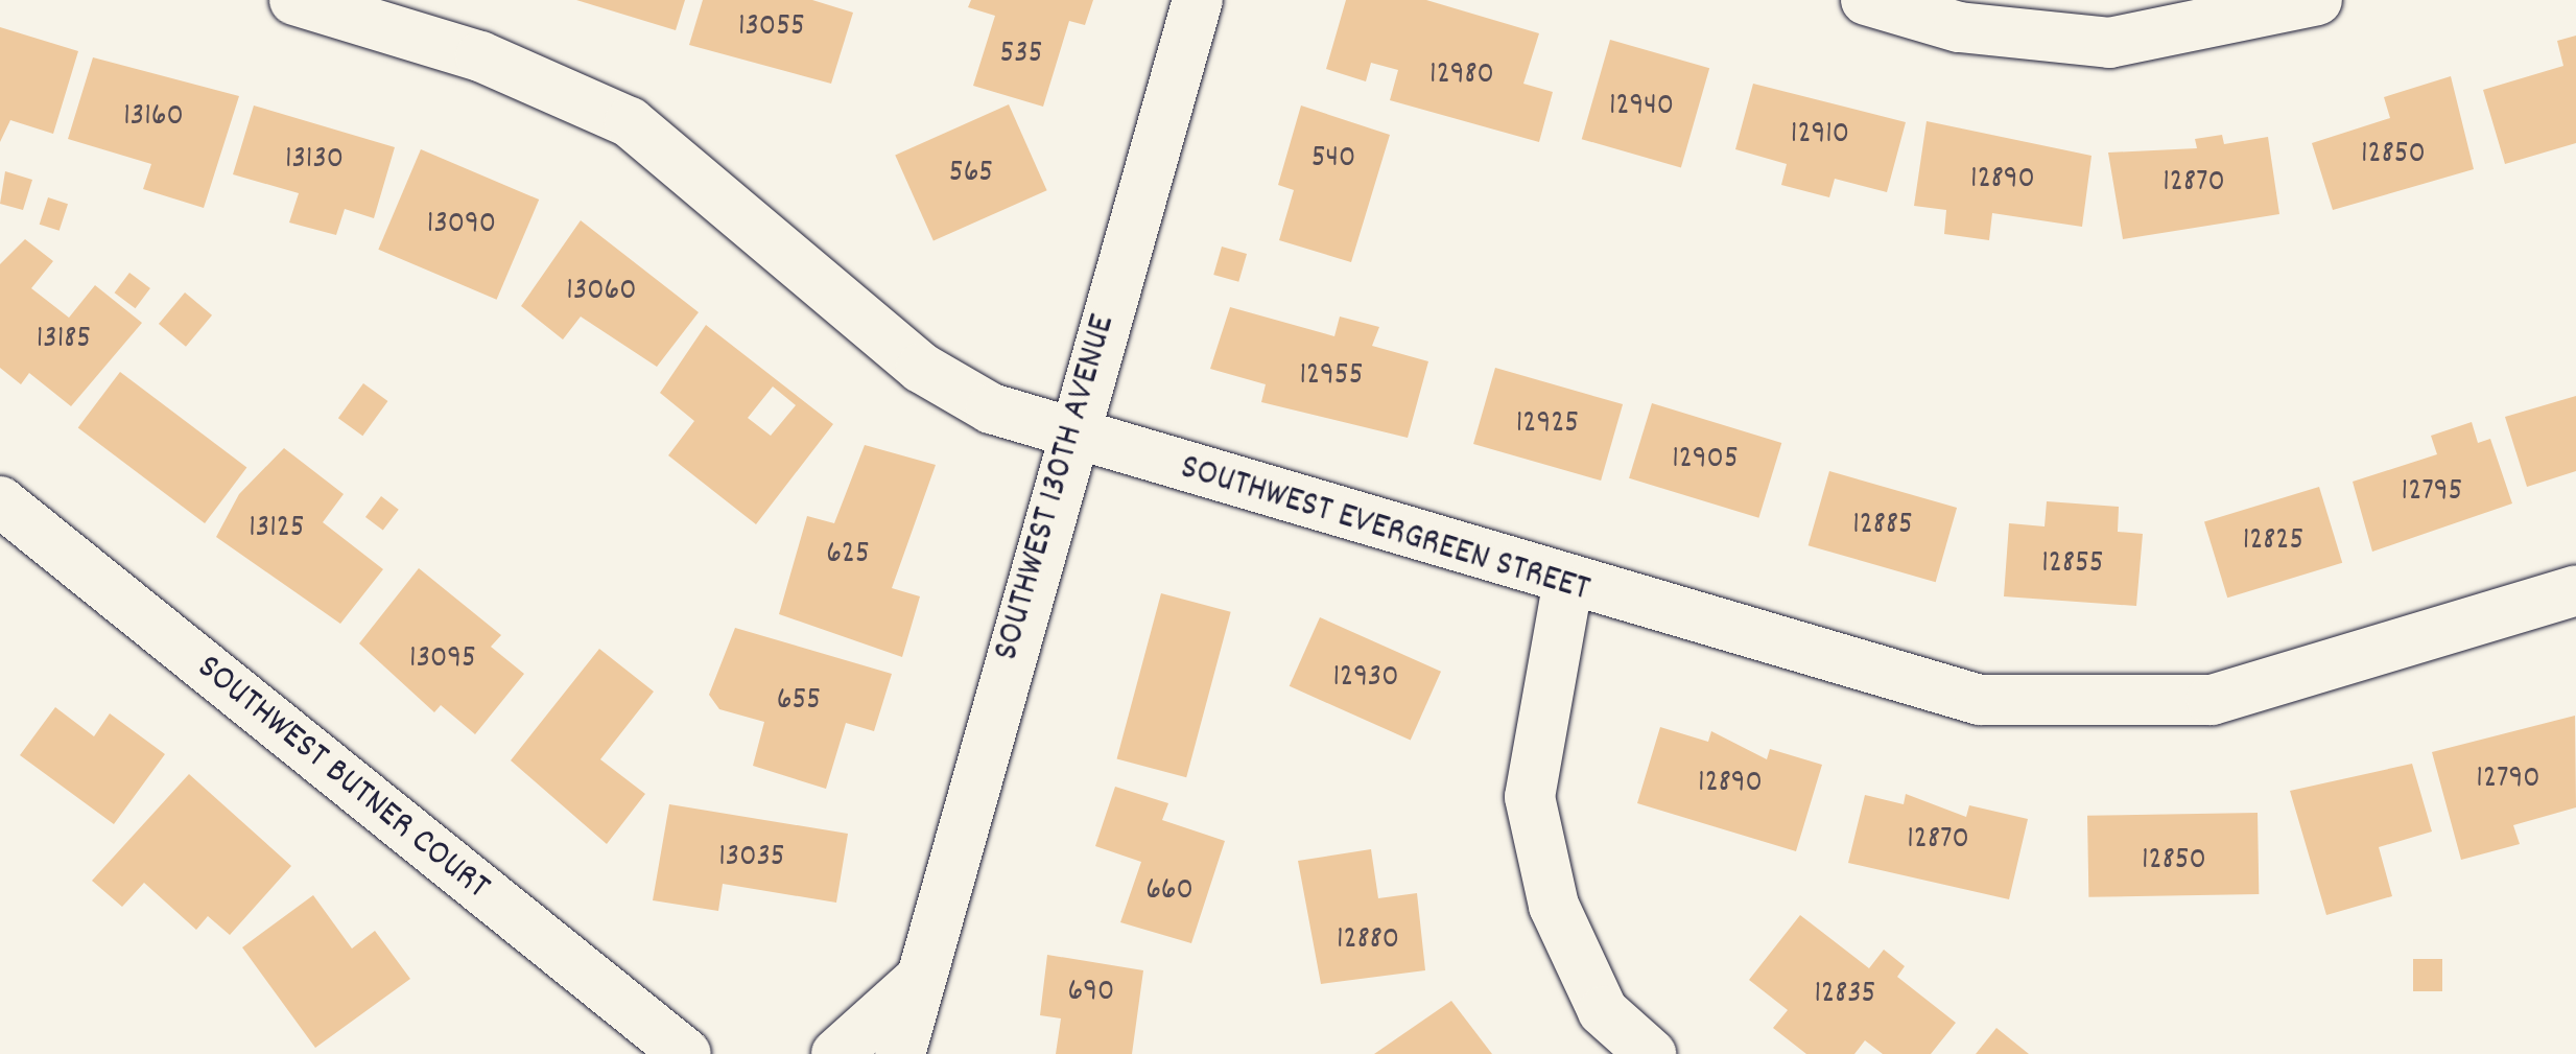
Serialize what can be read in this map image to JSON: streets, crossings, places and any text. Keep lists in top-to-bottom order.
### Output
{
  "streets": {
    "street": ["SOUTHWEST 130TH AVENUE", "SOUTHWEST EVERGREEN STREET", "SOUTHWEST BUTNER COURT"]
  },
  "crossings": [
    ["SOUTHWEST 130TH AVENUE", "SOUTHWEST EVERGREEN STREET"]
  ],
  "house_numbers": [
    "13055",
    "535",
    "12980",
    "12940",
    "13160",
    "12910",
    "12850",
    "540",
    "13130",
    "565",
    "12890",
    "12870",
    "13090",
    "13060",
    "13185",
    "12955",
    "12925",
    "12905",
    "12795",
    "12885",
    "13125",
    "12825",
    "625",
    "12855",
    "13095",
    "12930",
    "655",
    "12790",
    "12890",
    "12870",
    "13035",
    "12850",
    "660",
    "12880",
    "690",
    "12835"
  ]
}
